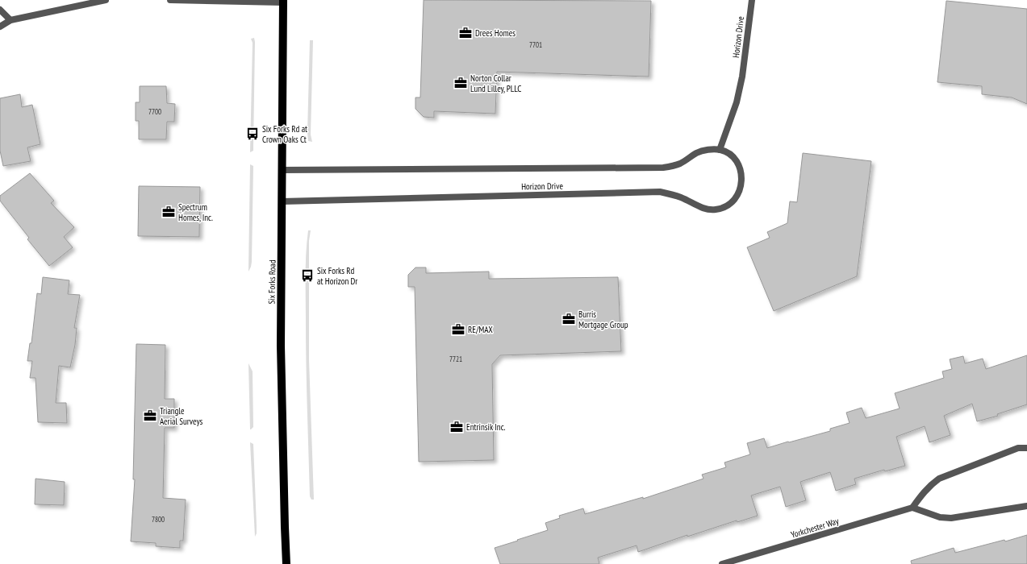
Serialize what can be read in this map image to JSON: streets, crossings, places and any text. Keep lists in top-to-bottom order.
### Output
{
  "streets": {
    "main road": ["Six Forks Road"],
    "street": ["Horizon Drive", "Yorkchester Way"]
  },
  "crossings": [
    ["Horizon Drive", "Six Forks Road"]
  ],
  "places": {
    "office": [
      "Drees Homes",
      "Norton Collar Lund Lilley, PLLC",
      "Spectrum Homes, Inc.",
      "Burris Mortgage Group",
      "RE/MAX",
      "Triangle Aerial Surveys",
      "Entrinsik Inc."
    ],
    "bus stop": ["Six Forks Rd at Crown Oaks Ct", "Six Forks Rd at Horizon Dr"]
  },
  "house_numbers": [
    "7701",
    "7700",
    "7721",
    "7800"
  ]
}
